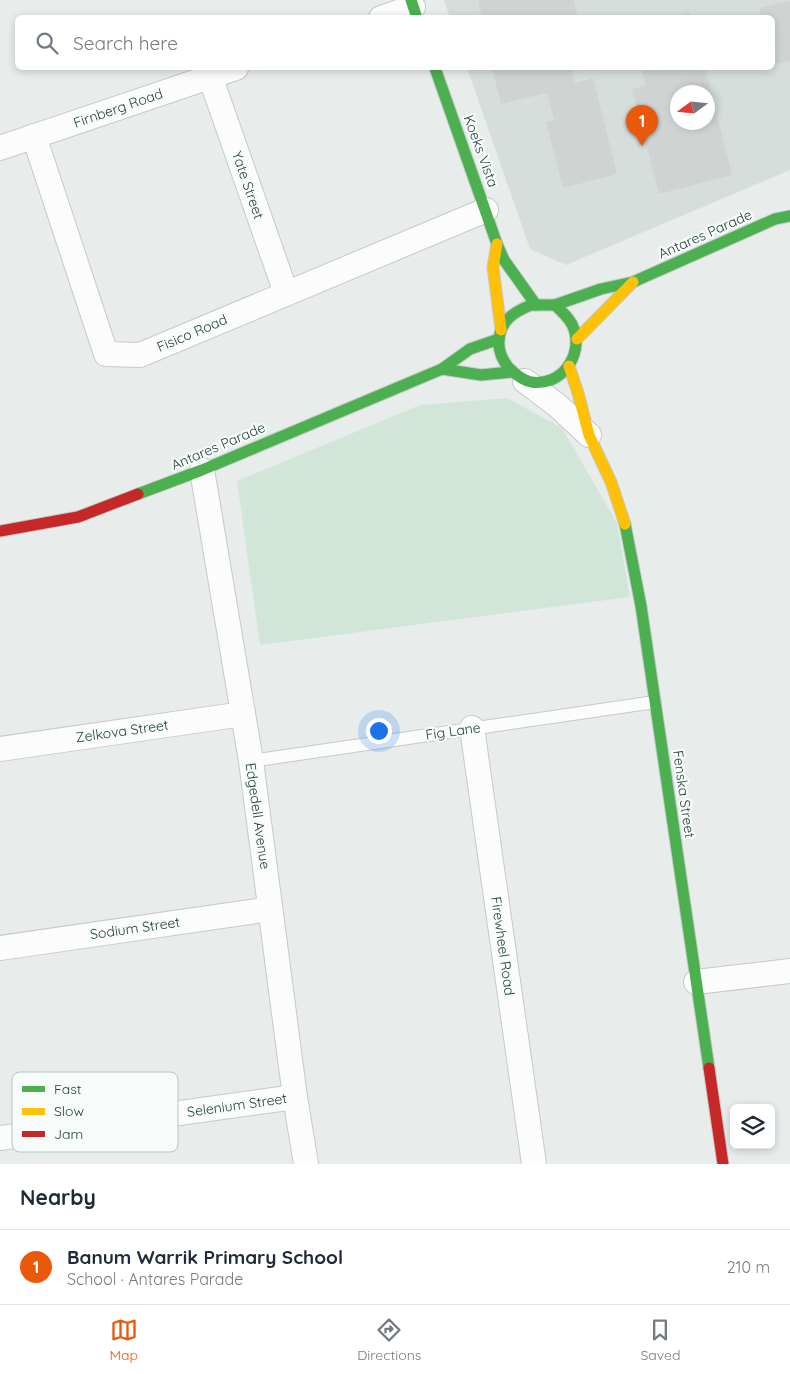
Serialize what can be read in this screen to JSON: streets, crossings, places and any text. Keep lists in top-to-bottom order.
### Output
{
  "streets": {
    "street": [
      "Firnberg Road",
      "Koeks Vista",
      "Yate Street",
      "Antares Parade",
      "Fisico Road",
      "Zelkova Street",
      "Fenska Street",
      "Edgedell Avenue",
      "Sodium Street",
      "Firewheel Road",
      "Selenium Street"
    ],
    "lane": ["Fig Lane"]
  },
  "crossings": [
    ["Firnberg Road", "Yate Street"],
    ["Firnberg Road", "Fisico Road"],
    ["Koeks Vista", "Antares Parade"],
    ["Koeks Vista", "Fisico Road"],
    ["Koeks Vista", "Fenska Street"],
    ["Yate Street", "Fisico Road"],
    ["Antares Parade", "Fenska Street"],
    ["Antares Parade", "Edgedell Avenue"],
    ["Zelkova Street", "Edgedell Avenue"],
    ["Fig Lane", "Fenska Street"],
    ["Fig Lane", "Edgedell Avenue"],
    ["Fig Lane", "Firewheel Road"],
    ["Edgedell Avenue", "Sodium Street"],
    ["Edgedell Avenue", "Selenium Street"]
  ],
  "legend": ["Fast", "Slow", "Jam"],
  "north": "left",
  "page": {
    "search": "Search here",
    "pins": "1",
    "heading": "Nearby",
    "list": [
      {
        "mark": "1",
        "name": "Banum Warrik Primary School",
        "note": "School · Antares Parade",
        "value": "210 m"
      }
    ],
    "nav": ["Map", "Directions", "Saved"]
  }
}
